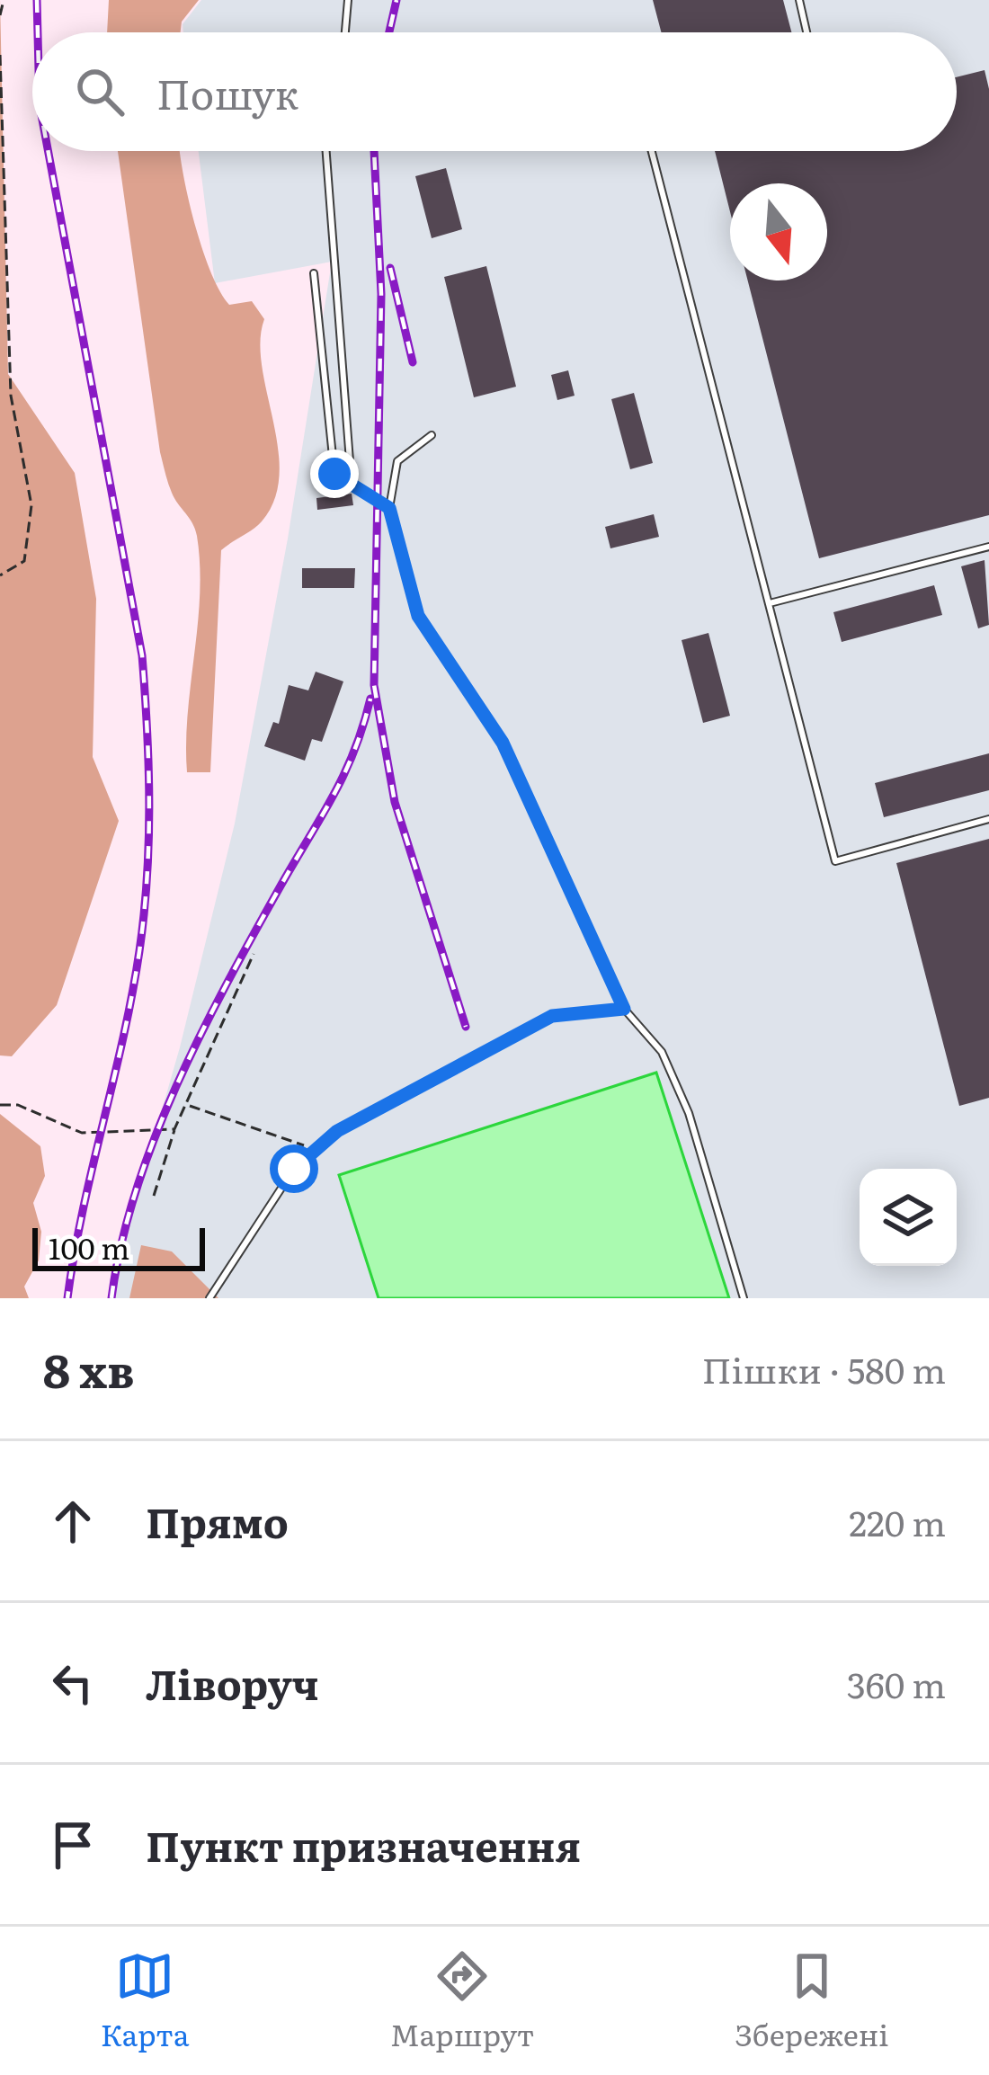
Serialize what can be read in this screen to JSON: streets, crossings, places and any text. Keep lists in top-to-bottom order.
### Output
{
  "scale_bar": "100 m",
  "north": "bottom",
  "page": {
    "search": "Пошук",
    "scale": "100 m",
    "heading": ["8 хв", "Пішки · 580 m"],
    "list": [
      ["Прямо", "220 m"],
      ["Ліворуч", "360 m"],
      "Пункт призначення"
    ],
    "nav": ["Карта", "Маршрут", "Збережені"]
  }
}
